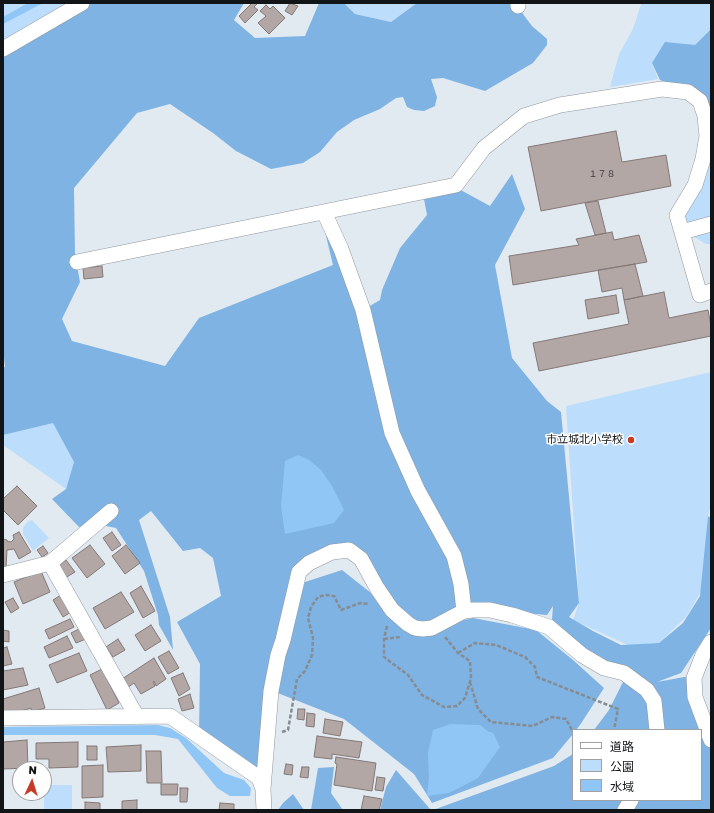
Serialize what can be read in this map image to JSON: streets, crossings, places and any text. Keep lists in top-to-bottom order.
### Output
{
  "places": ["市立城北小学校"],
  "house_numbers": ["１７８"],
  "legend": ["道路", "公園", "水域"],
  "north": "top"
}
